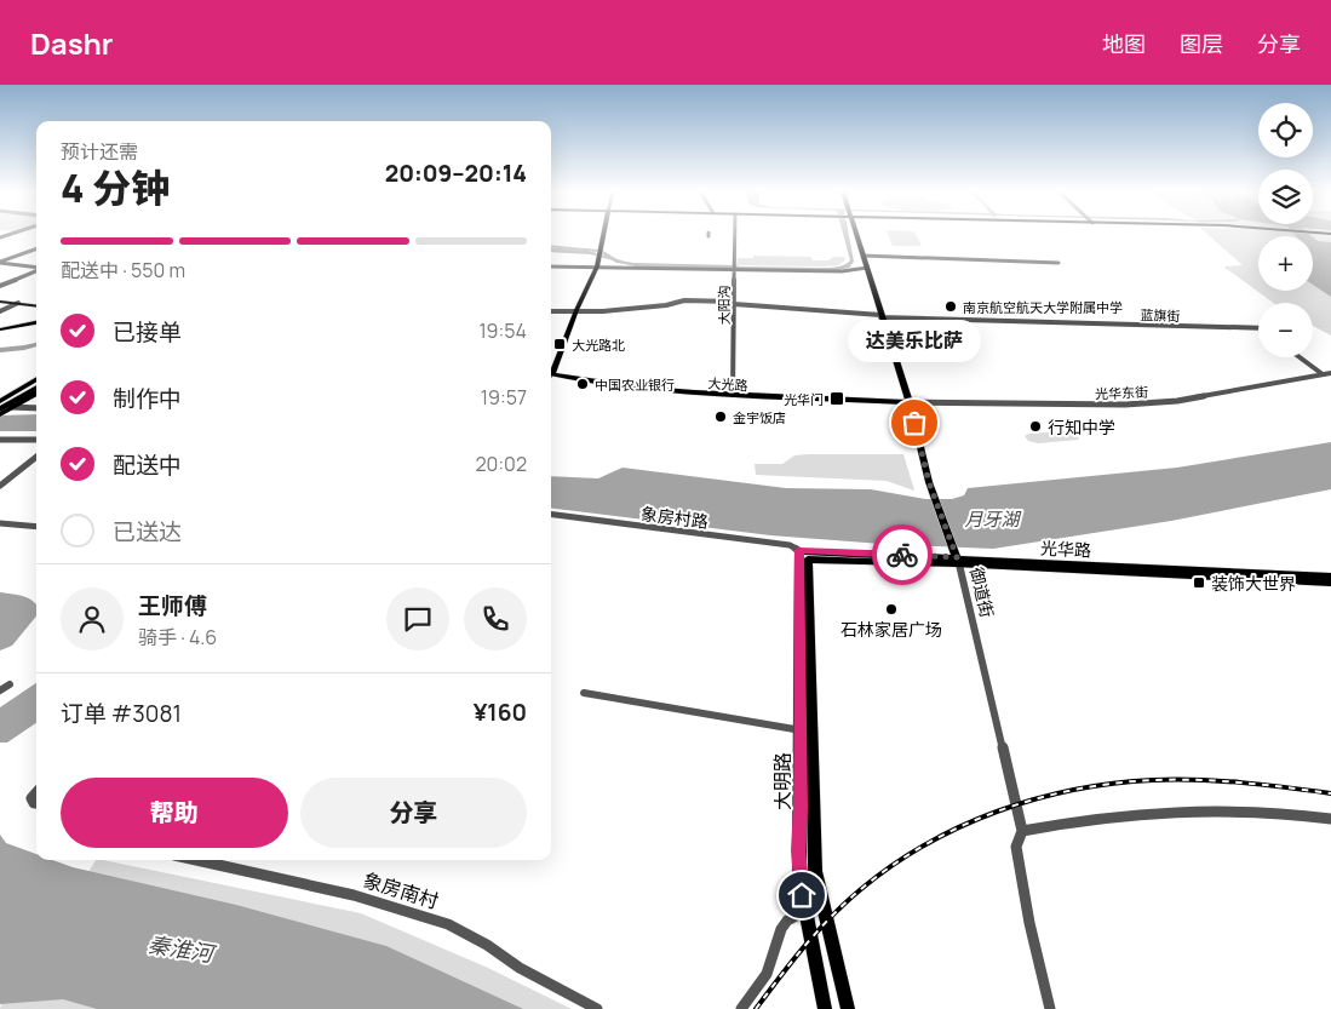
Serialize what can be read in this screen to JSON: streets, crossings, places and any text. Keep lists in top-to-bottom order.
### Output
{
  "streets": {
    "main road": ["光华路", "大明路"],
    "street": [
      "大阳沟",
      "蓝旗街",
      "大光路",
      "光华东街",
      "象房村路",
      "御道街",
      "象房南村"
    ]
  },
  "crossings": [
    ["大阳沟", "蓝旗街"],
    ["大阳沟", "大光路"],
    ["象房村路", "光华路"],
    ["象房村路", "大明路"],
    ["光华路", "御道街"],
    ["光华路", "大明路"]
  ],
  "water": ["月牙湖", "秦淮河"],
  "places": {
    "other": [
      "南京航空航天大学附属中学",
      "中国农业银行",
      "金宇饭店",
      "达美乐比萨",
      "行知中学",
      "石林家居广场"
    ],
    "transit": ["大光路北", "光华门", "装饰大世界"]
  },
  "page": {
    "header": "Dashr",
    "nav": ["地图", "图层", "分享"],
    "map_buttons": ["+", "−"],
    "heading": ["4 分钟", "预计还需", "20:09–20:14"],
    "panel": [
      "王师傅",
      "骑手 · 4.6",
      "订单 #3081",
      "¥160"
    ],
    "bar": "配送中 · 550 m",
    "list": [
      ["已接单", "19:54"],
      ["制作中", "19:57"],
      ["配送中", "20:02"],
      "已送达"
    ],
    "bubble": "达美乐比萨",
    "buttons": ["帮助", "分享"]
  }
}
